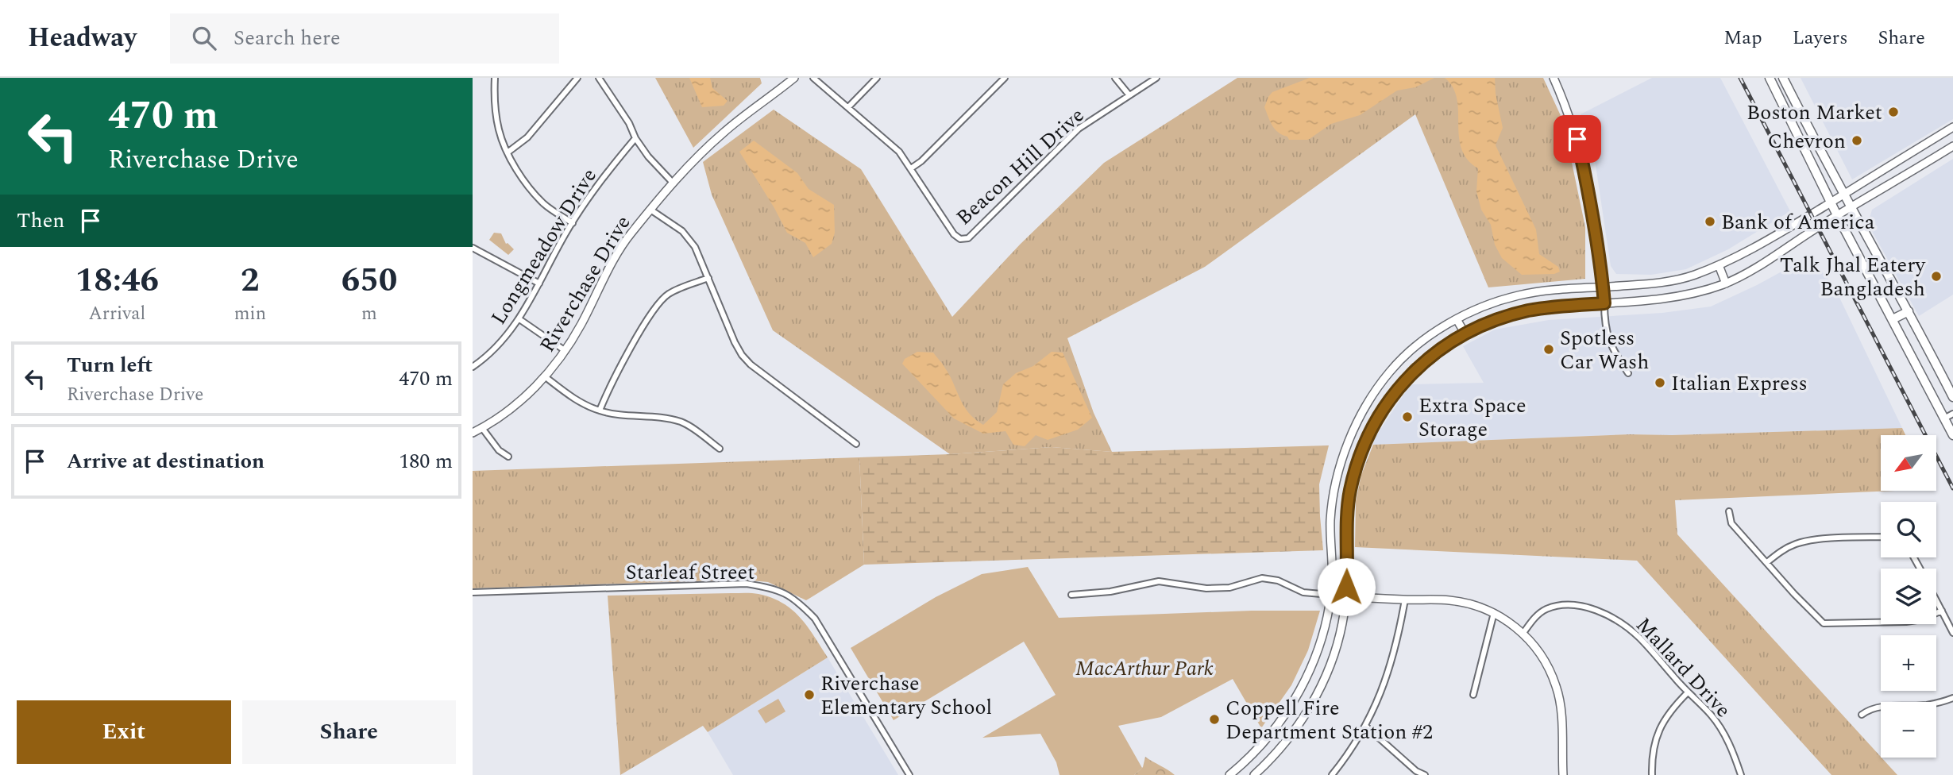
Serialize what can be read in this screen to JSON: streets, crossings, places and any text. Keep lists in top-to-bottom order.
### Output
{
  "streets": {
    "main road": ["Riverchase Drive"],
    "street": [
      "Beacon Hill Drive",
      "Longmeadow Drive",
      "Starleaf Street",
      "Mallard Drive"
    ]
  },
  "parks": ["MacArthur Park"],
  "places": [
    "Boston Market",
    "Chevron",
    "Bank of America",
    "Talk Jhal Eatery Bangladesh",
    "Spotless Car Wash",
    "Italian Express",
    "Extra Space Storage",
    "Riverchase Elementary School",
    "Coppell Fire Department Station #2"
  ],
  "north": "bottom left",
  "page": {
    "header": "Headway",
    "search": "Search here",
    "nav": ["Map", "Layers", "Share"],
    "turn": ["470 m", "Riverchase Drive"],
    "then": "Then",
    "eta": [
      "18:46",
      "Arrival",
      "2",
      "min",
      "650",
      "m"
    ],
    "list": [
      {
        "name": "Turn left",
        "note": "Riverchase Drive",
        "value": "470 m"
      },
      {
        "name": "Arrive at destination",
        "value": "180 m"
      }
    ],
    "map_buttons": ["+", "−"],
    "buttons": ["Exit", "Share"]
  }
}
